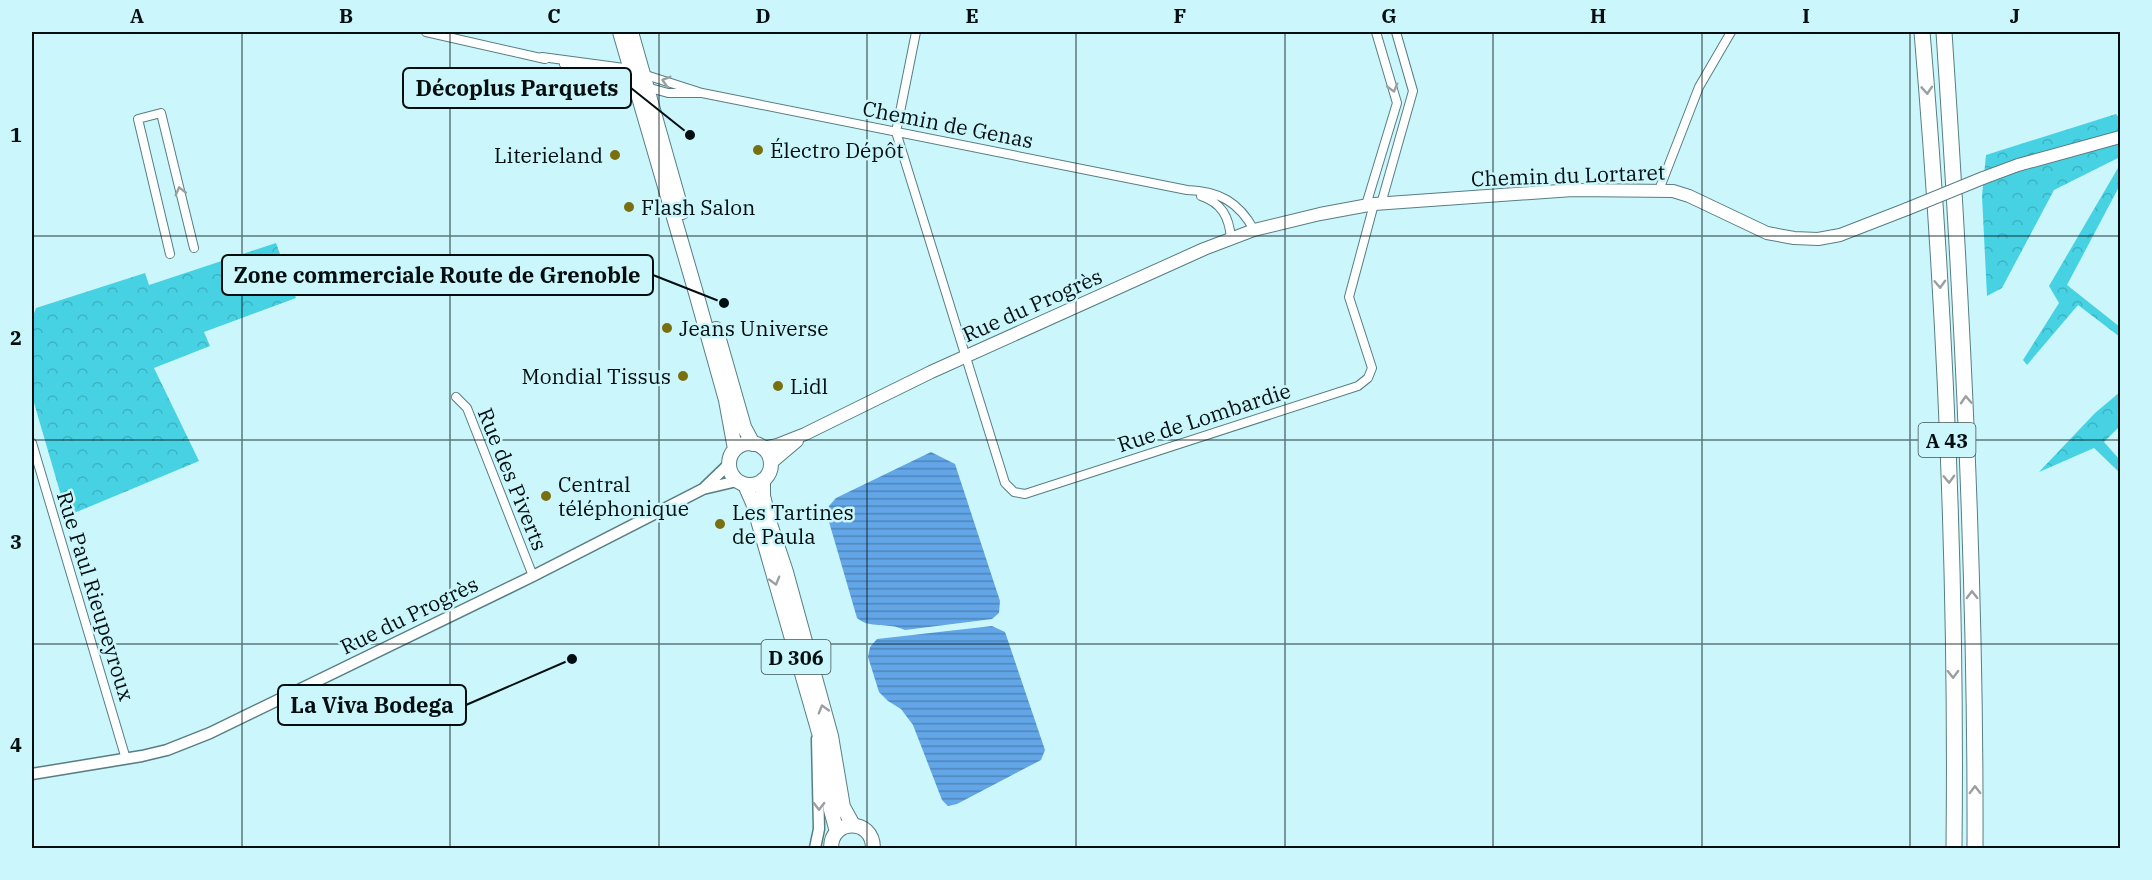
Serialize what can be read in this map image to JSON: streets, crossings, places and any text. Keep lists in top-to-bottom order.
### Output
{
  "streets": {
    "highway": ["A 43"],
    "main road": ["Chemin du Lortaret", "Rue du Progrès", "D 306"],
    "street": [
      "Chemin de Genas",
      "Rue de Lombardie",
      "Rue des Piverts",
      "Rue Paul Rieupeyroux"
    ]
  },
  "crossings": [
    ["Chemin de Genas", "Rue du Progrès"],
    ["Chemin du Lortaret", "Rue du Progrès"],
    ["Chemin du Lortaret", "Rue de Lombardie"],
    ["Rue du Progrès", "Rue de Lombardie"],
    ["Rue du Progrès", "Rue des Piverts"],
    ["Rue du Progrès", "Rue Paul Rieupeyroux"],
    ["Rue du Progrès", "D 306"]
  ],
  "places": [
    "Décoplus Parquets",
    "Électro Dépôt",
    "Literieland",
    "Flash Salon",
    "Zone commerciale Route de Grenoble",
    "Jeans Universe",
    "Mondial Tissus",
    "Lidl",
    "Central téléphonique",
    "Les Tartines de Paula",
    "La Viva Bodega"
  ],
  "grid": {
    "columns": [
      "A",
      "B",
      "C",
      "D",
      "E",
      "F",
      "G",
      "H",
      "I",
      "J"
    ],
    "rows": [
      "1",
      "2",
      "3",
      "4"
    ]
  }
}
